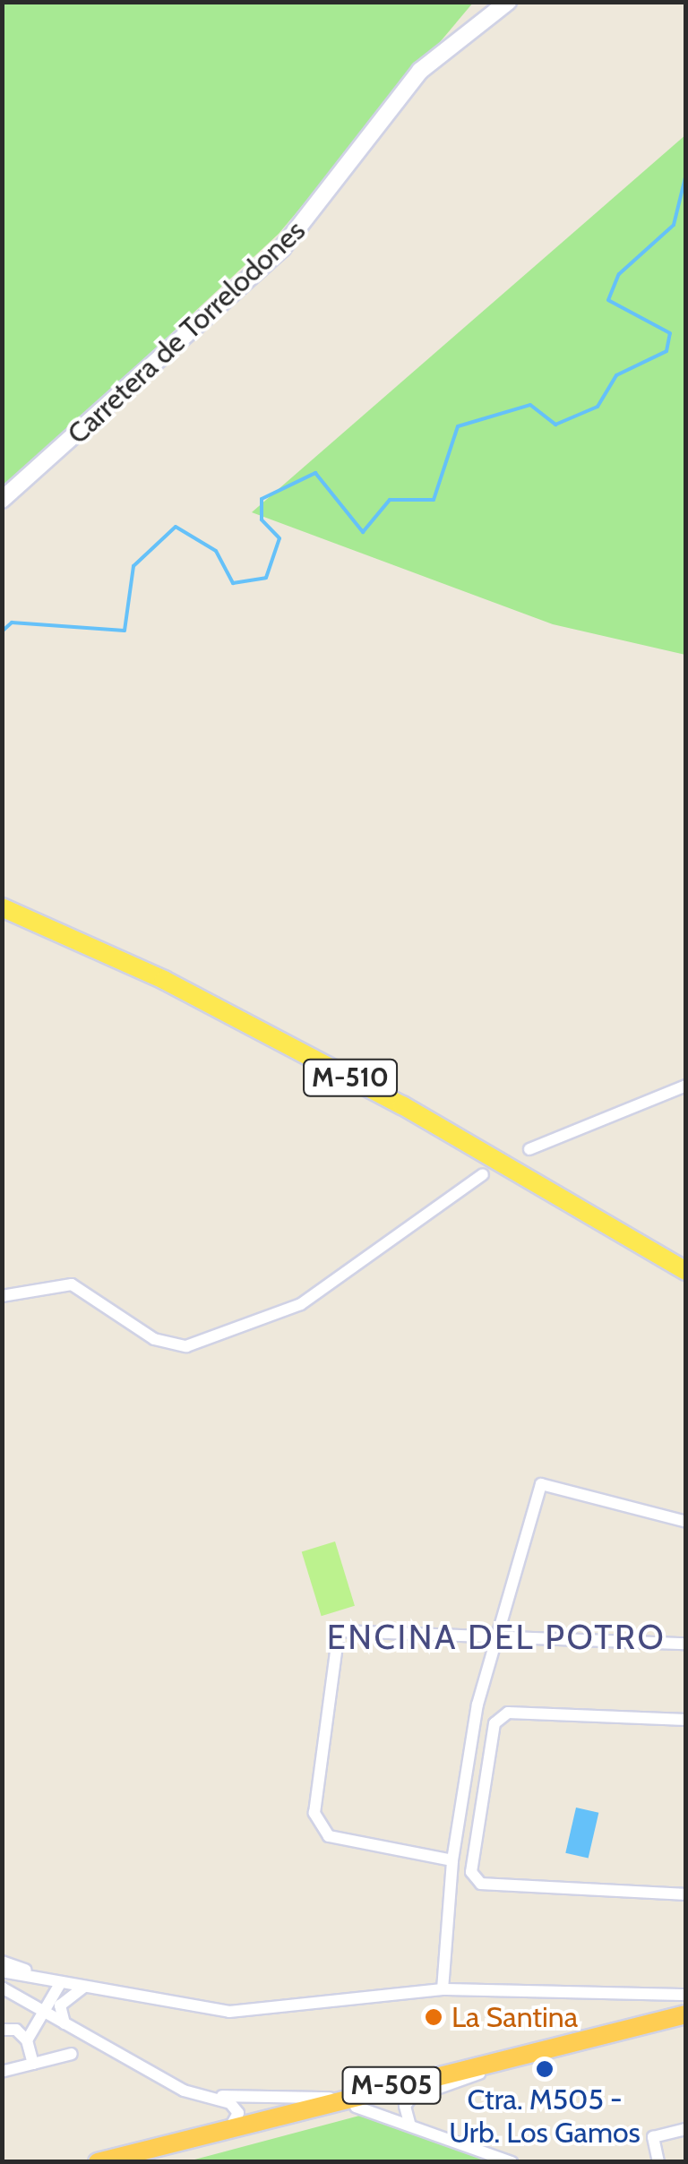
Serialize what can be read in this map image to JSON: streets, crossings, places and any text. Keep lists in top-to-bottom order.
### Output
{
  "streets": {
    "highway": ["M-505"],
    "main road": ["Carretera de Torrelodones", "M-510"]
  },
  "districts": ["ENCINA DEL POTRO"],
  "places": ["La Santina", "Ctra. M505 - Urb. Los Gamos"]
}
